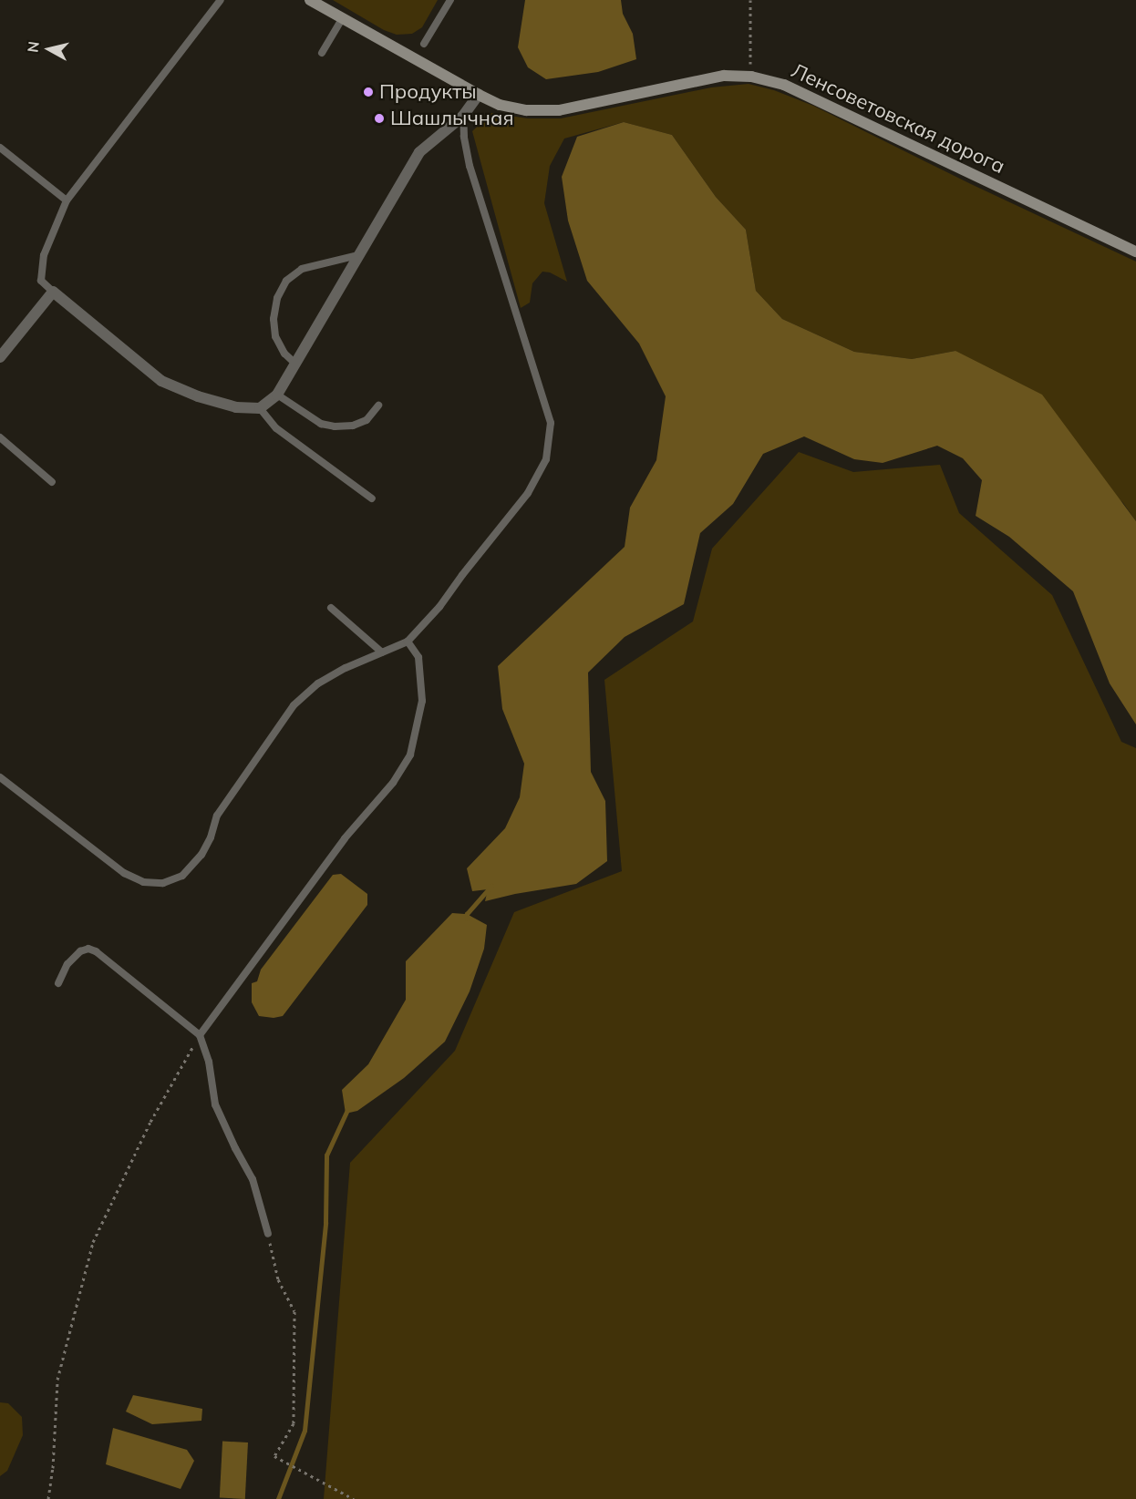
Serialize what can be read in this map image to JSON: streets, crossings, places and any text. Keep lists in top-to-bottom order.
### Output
{
  "streets": {
    "street": ["Ленсоветовская дорога"]
  },
  "places": ["Продукты", "Шашлычная"],
  "north": "left"
}
